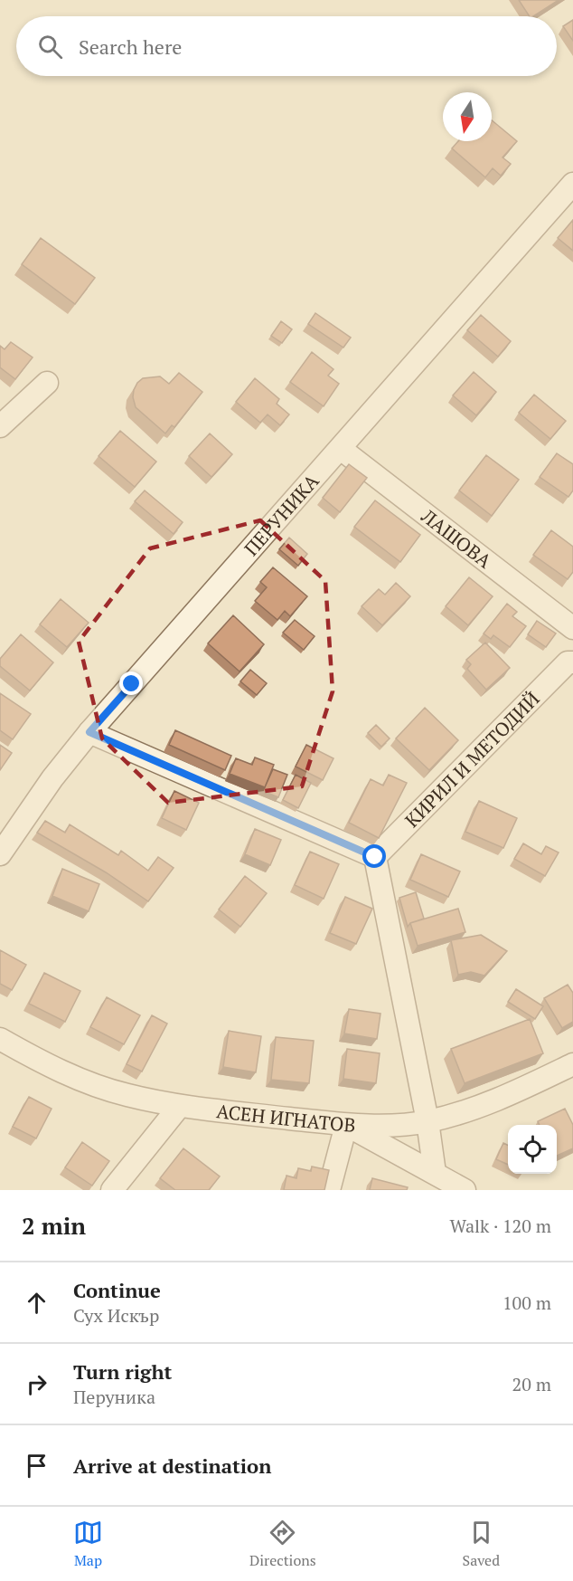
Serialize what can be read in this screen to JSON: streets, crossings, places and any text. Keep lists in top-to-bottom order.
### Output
{
  "streets": {
    "street": [
      "ПЕРУНИКА",
      "ЛАШОВА",
      "КИРИЛ И МЕТОДИЙ",
      "АСЕН ИГНАТОВ"
    ]
  },
  "crossings": [
    ["ПЕРУНИКА", "ЛАШОВА"]
  ],
  "north": "bottom",
  "page": {
    "search": "Search here",
    "heading": ["2 min", "Walk · 120 m"],
    "list": [
      ["Continue", "Сух Искър", "100 m"],
      ["Turn right", "Перуника", "20 m"],
      "Arrive at destination"
    ],
    "nav": ["Map", "Directions", "Saved"]
  }
}
